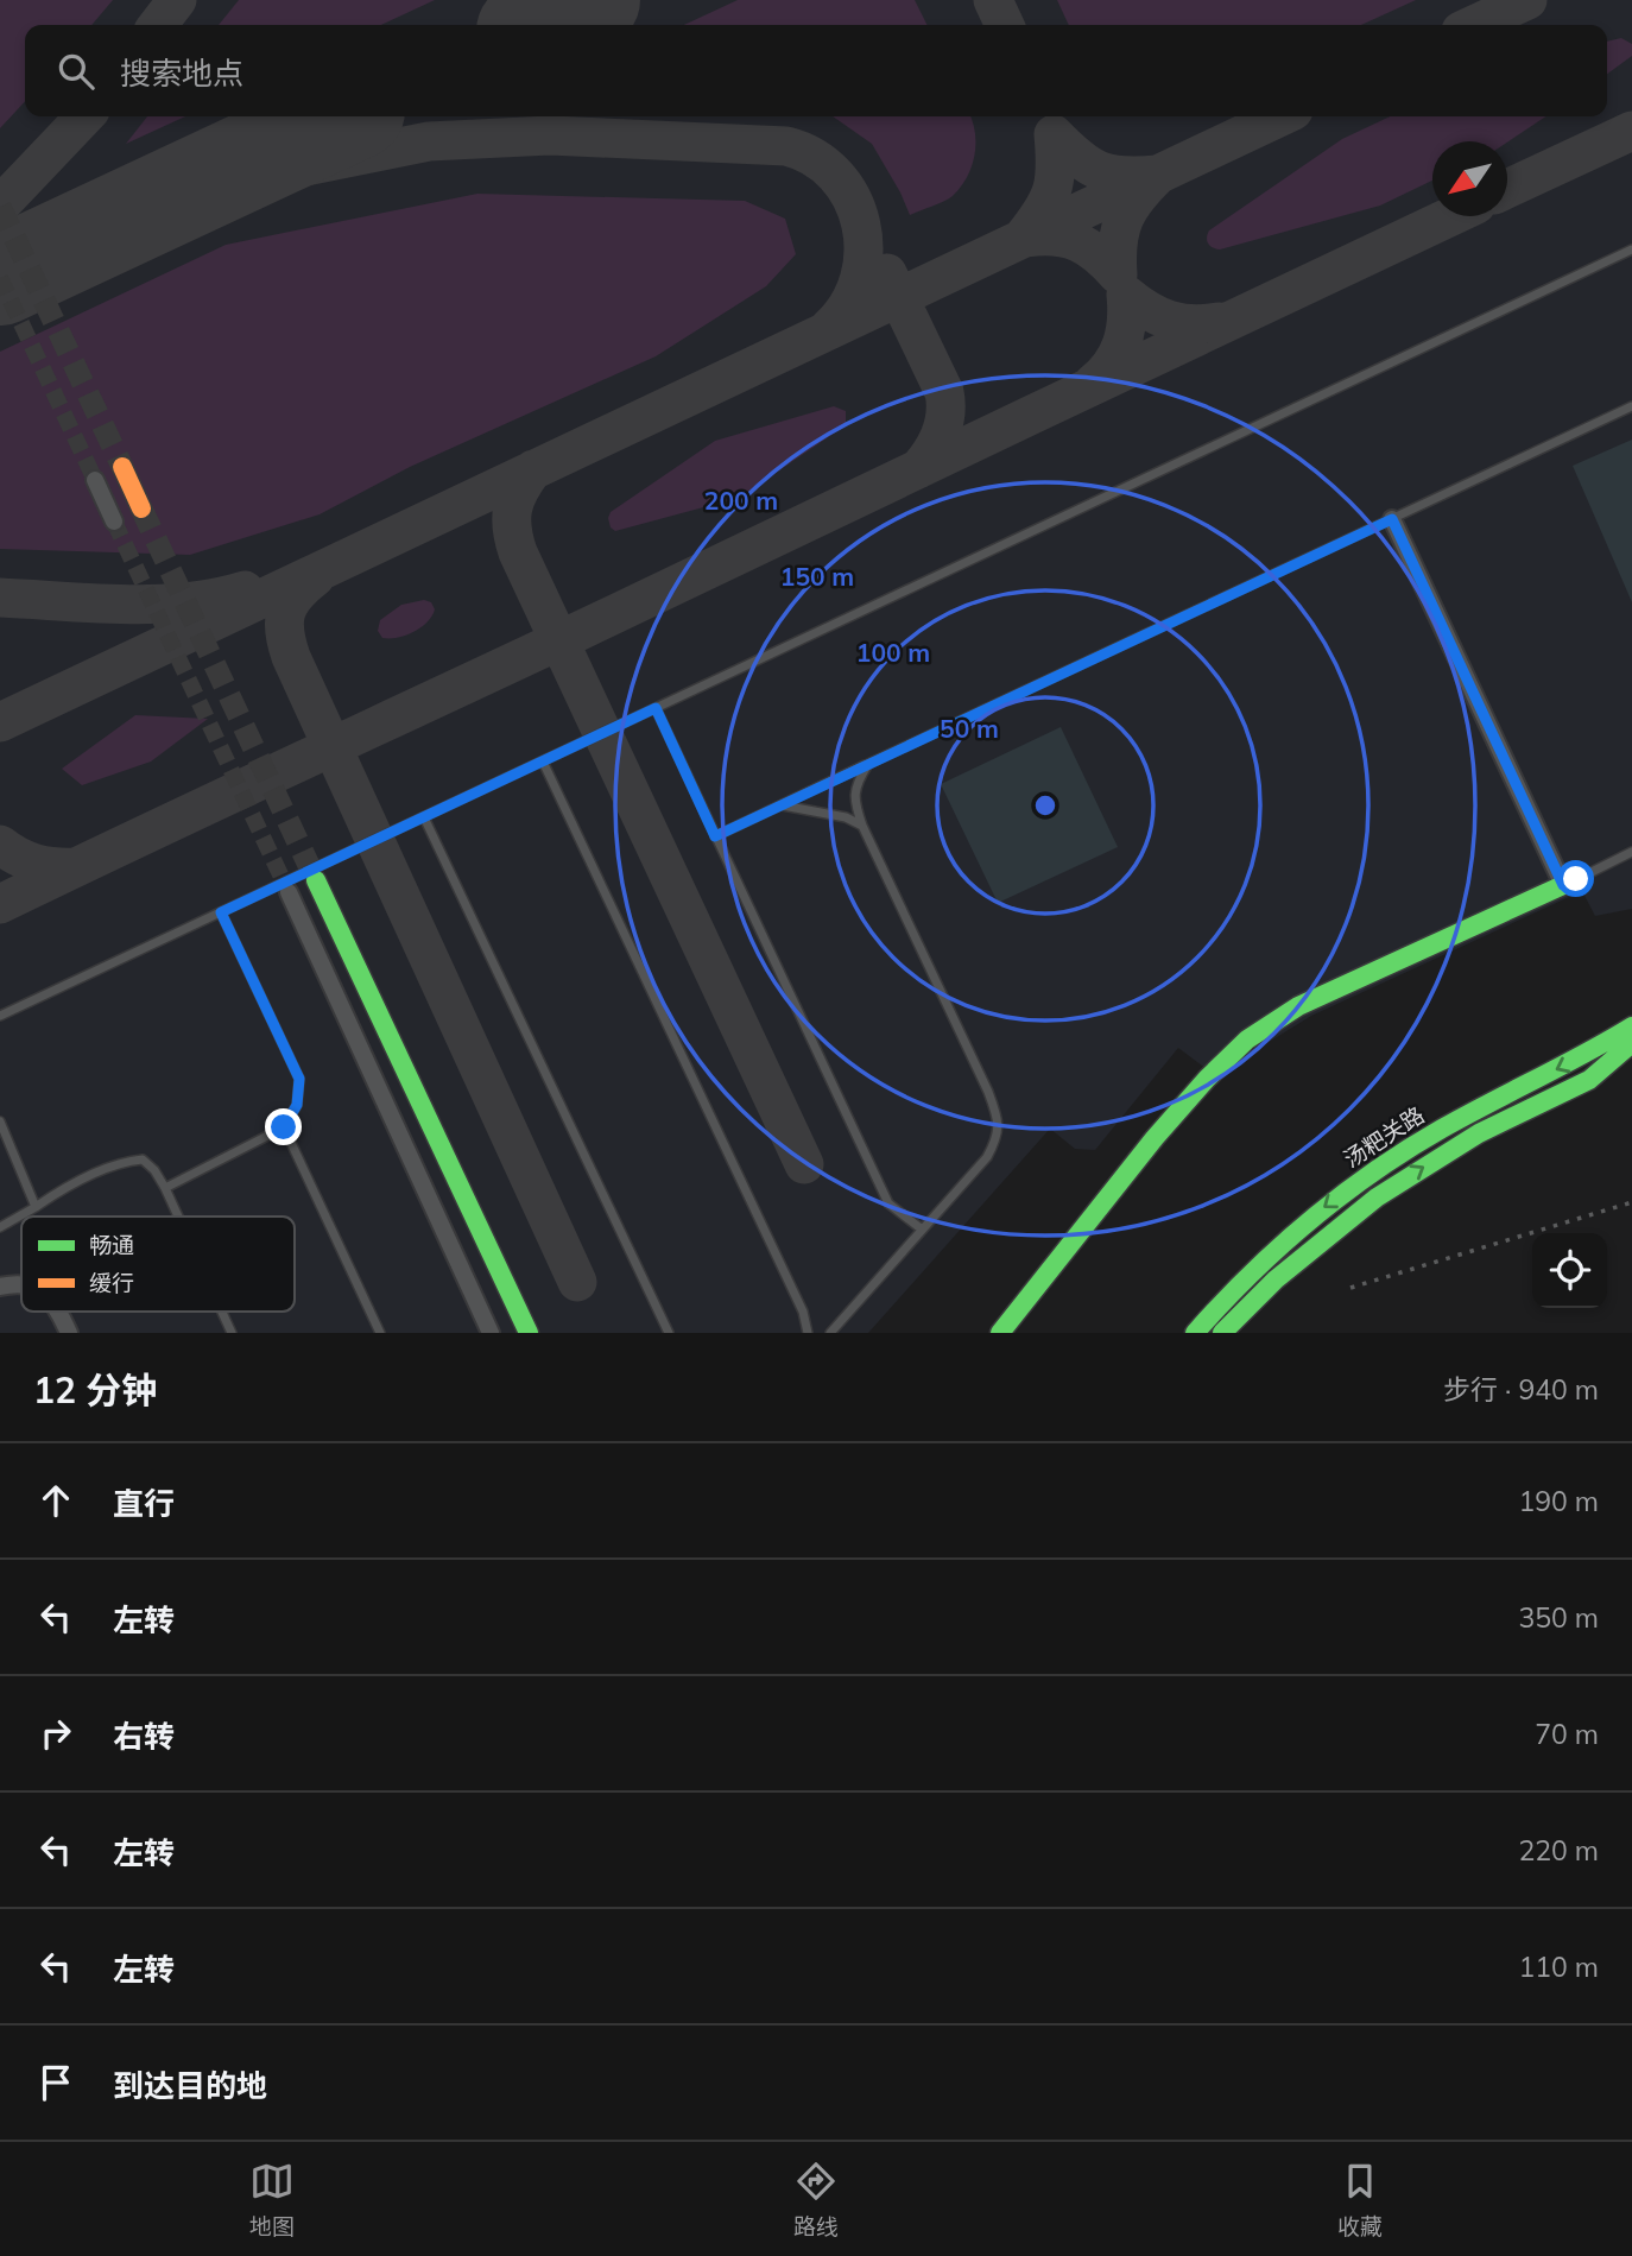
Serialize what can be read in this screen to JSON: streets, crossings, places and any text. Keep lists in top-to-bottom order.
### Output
{
  "streets": {
    "main road": ["汤粑关路"]
  },
  "legend": ["畅通", "缓行"],
  "north": "bottom left",
  "page": {
    "search": "搜索地点",
    "heading": ["12 分钟", "步行 · 940 m"],
    "list": [
      ["直行", "190 m"],
      ["左转", "350 m"],
      ["右转", "70 m"],
      ["左转", "220 m"],
      ["左转", "110 m"],
      "到达目的地"
    ],
    "nav": ["地图", "路线", "收藏"]
  },
  "rings": [
    "200 m",
    "150 m",
    "100 m",
    "50 m"
  ]
}
